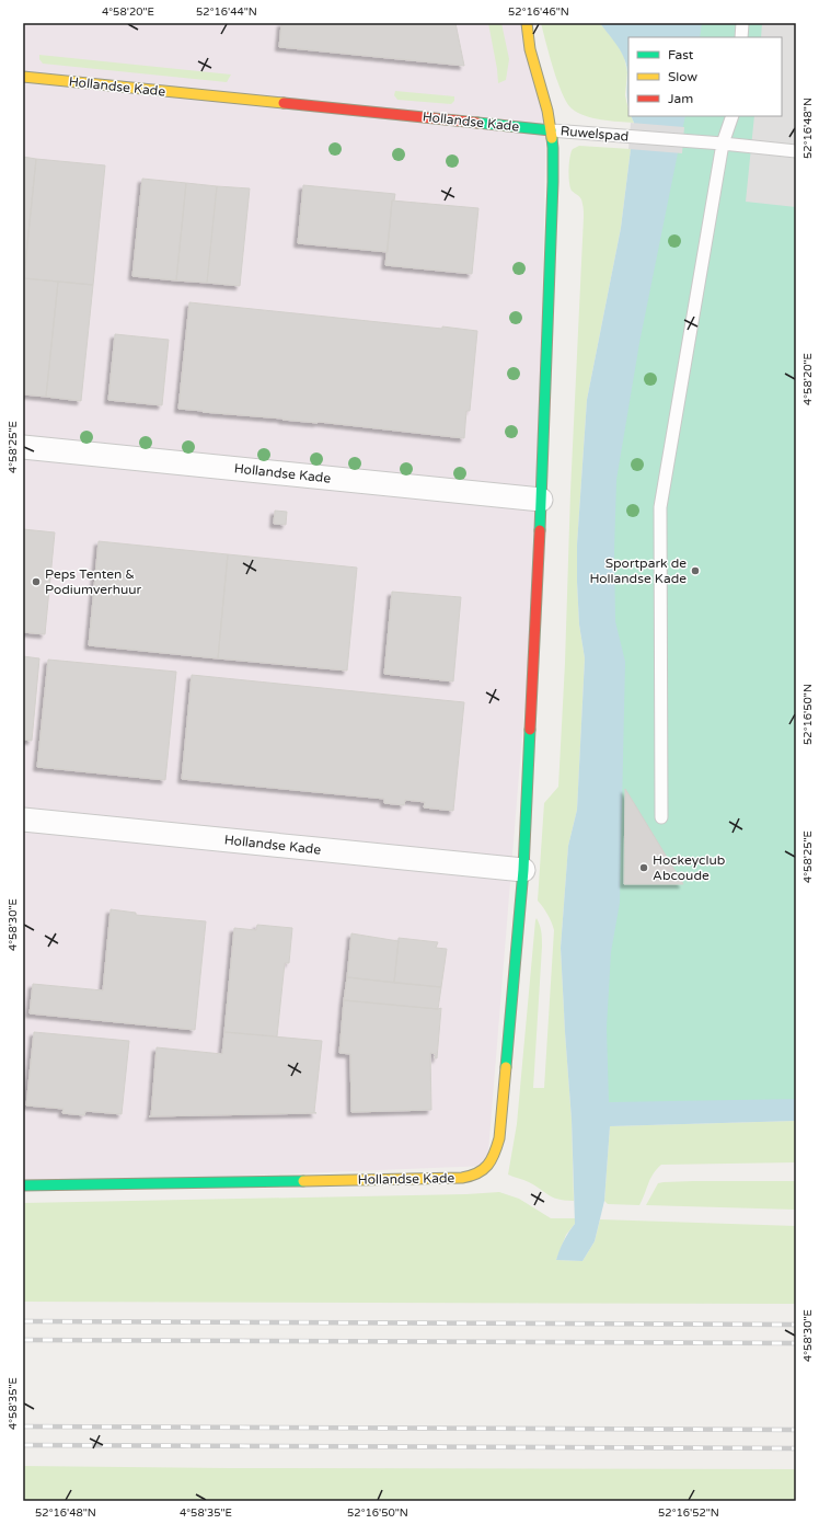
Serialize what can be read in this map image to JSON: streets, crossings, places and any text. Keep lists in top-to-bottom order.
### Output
{
  "streets": {
    "street": ["Hollandse Kade", "Ruwelspad"]
  },
  "crossings": [
    ["Hollandse Kade", "Ruwelspad"]
  ],
  "places": ["Sportpark de Hollandse Kade", "Peps Tenten & Podiumverhuur", "Hockeyclub Abcoude"],
  "legend": ["Fast", "Slow", "Jam"],
  "coordinates": [
    "4°58'20\"E",
    "52°16'44\"N",
    "52°16'46\"N",
    "52°16'48\"N",
    "4°58'25\"E",
    "52°16'50\"N",
    "4°58'30\"E",
    "4°58'35\"E",
    "52°16'52\"N"
  ]
}
